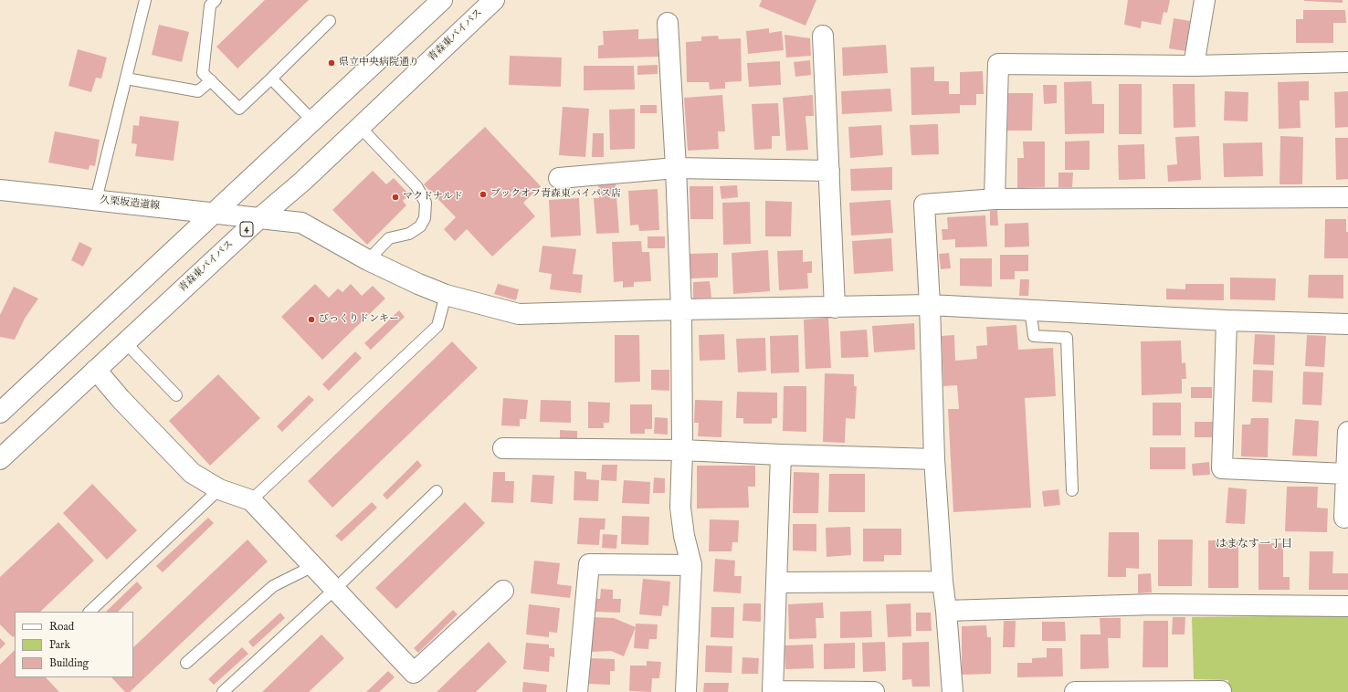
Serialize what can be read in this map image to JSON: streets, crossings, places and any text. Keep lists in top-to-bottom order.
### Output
{
  "streets": {
    "main road": ["青森東バイパス", "久栗坂造道線", "4"]
  },
  "crossings": [
    ["青森東バイパス", "久栗坂造道線"]
  ],
  "districts": ["はまなす一丁目"],
  "places": [
    "県立中央病院通り",
    "ブックオフ青森東バイパス店",
    "マクドナルド",
    "びっくりドンキー"
  ],
  "legend": ["Road", "Park", "Building"]
}
